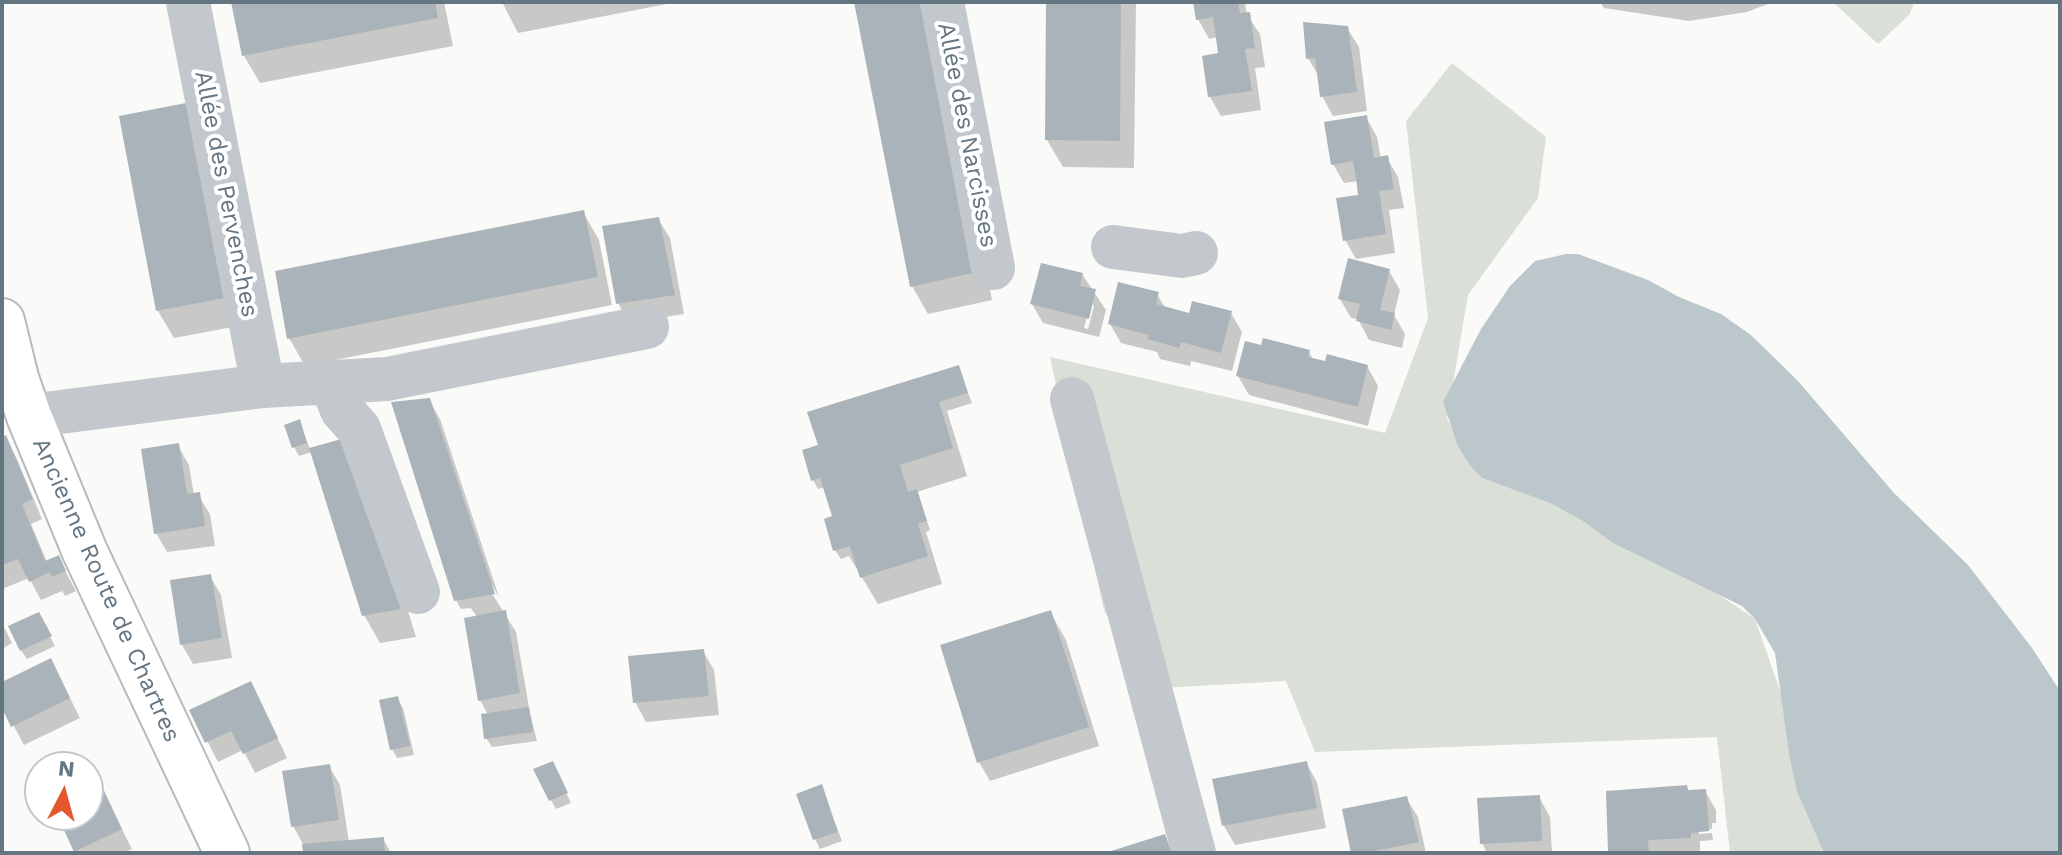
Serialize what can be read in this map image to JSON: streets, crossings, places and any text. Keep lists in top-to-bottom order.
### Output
{
  "streets": {
    "main road": ["Ancienne Route de Chartres"],
    "street": ["Allée des Narcisses", "Allée des Pervenches"]
  },
  "north": "top"
}
